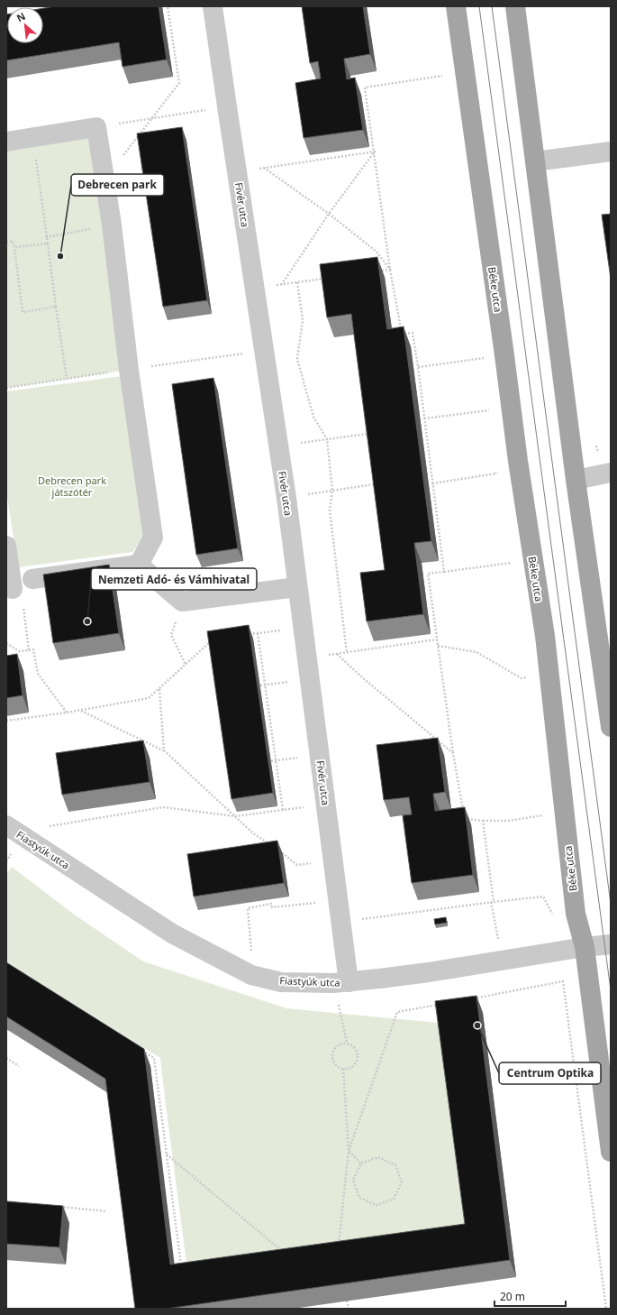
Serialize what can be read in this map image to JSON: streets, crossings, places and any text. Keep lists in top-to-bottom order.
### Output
{
  "streets": {
    "main road": ["Béke utca"],
    "street": ["Fivér utca", "Fiastyúk utca"]
  },
  "crossings": [
    ["Fivér utca", "Fiastyúk utca"],
    ["Béke utca", "Fiastyúk utca"]
  ],
  "parks": ["Debrecen park játszótér"],
  "places": ["Debrecen park", "Nemzeti Adó- és Vámhivatal", "Centrum Optika"],
  "scale_bar": "20 m",
  "north": "top left"
}
